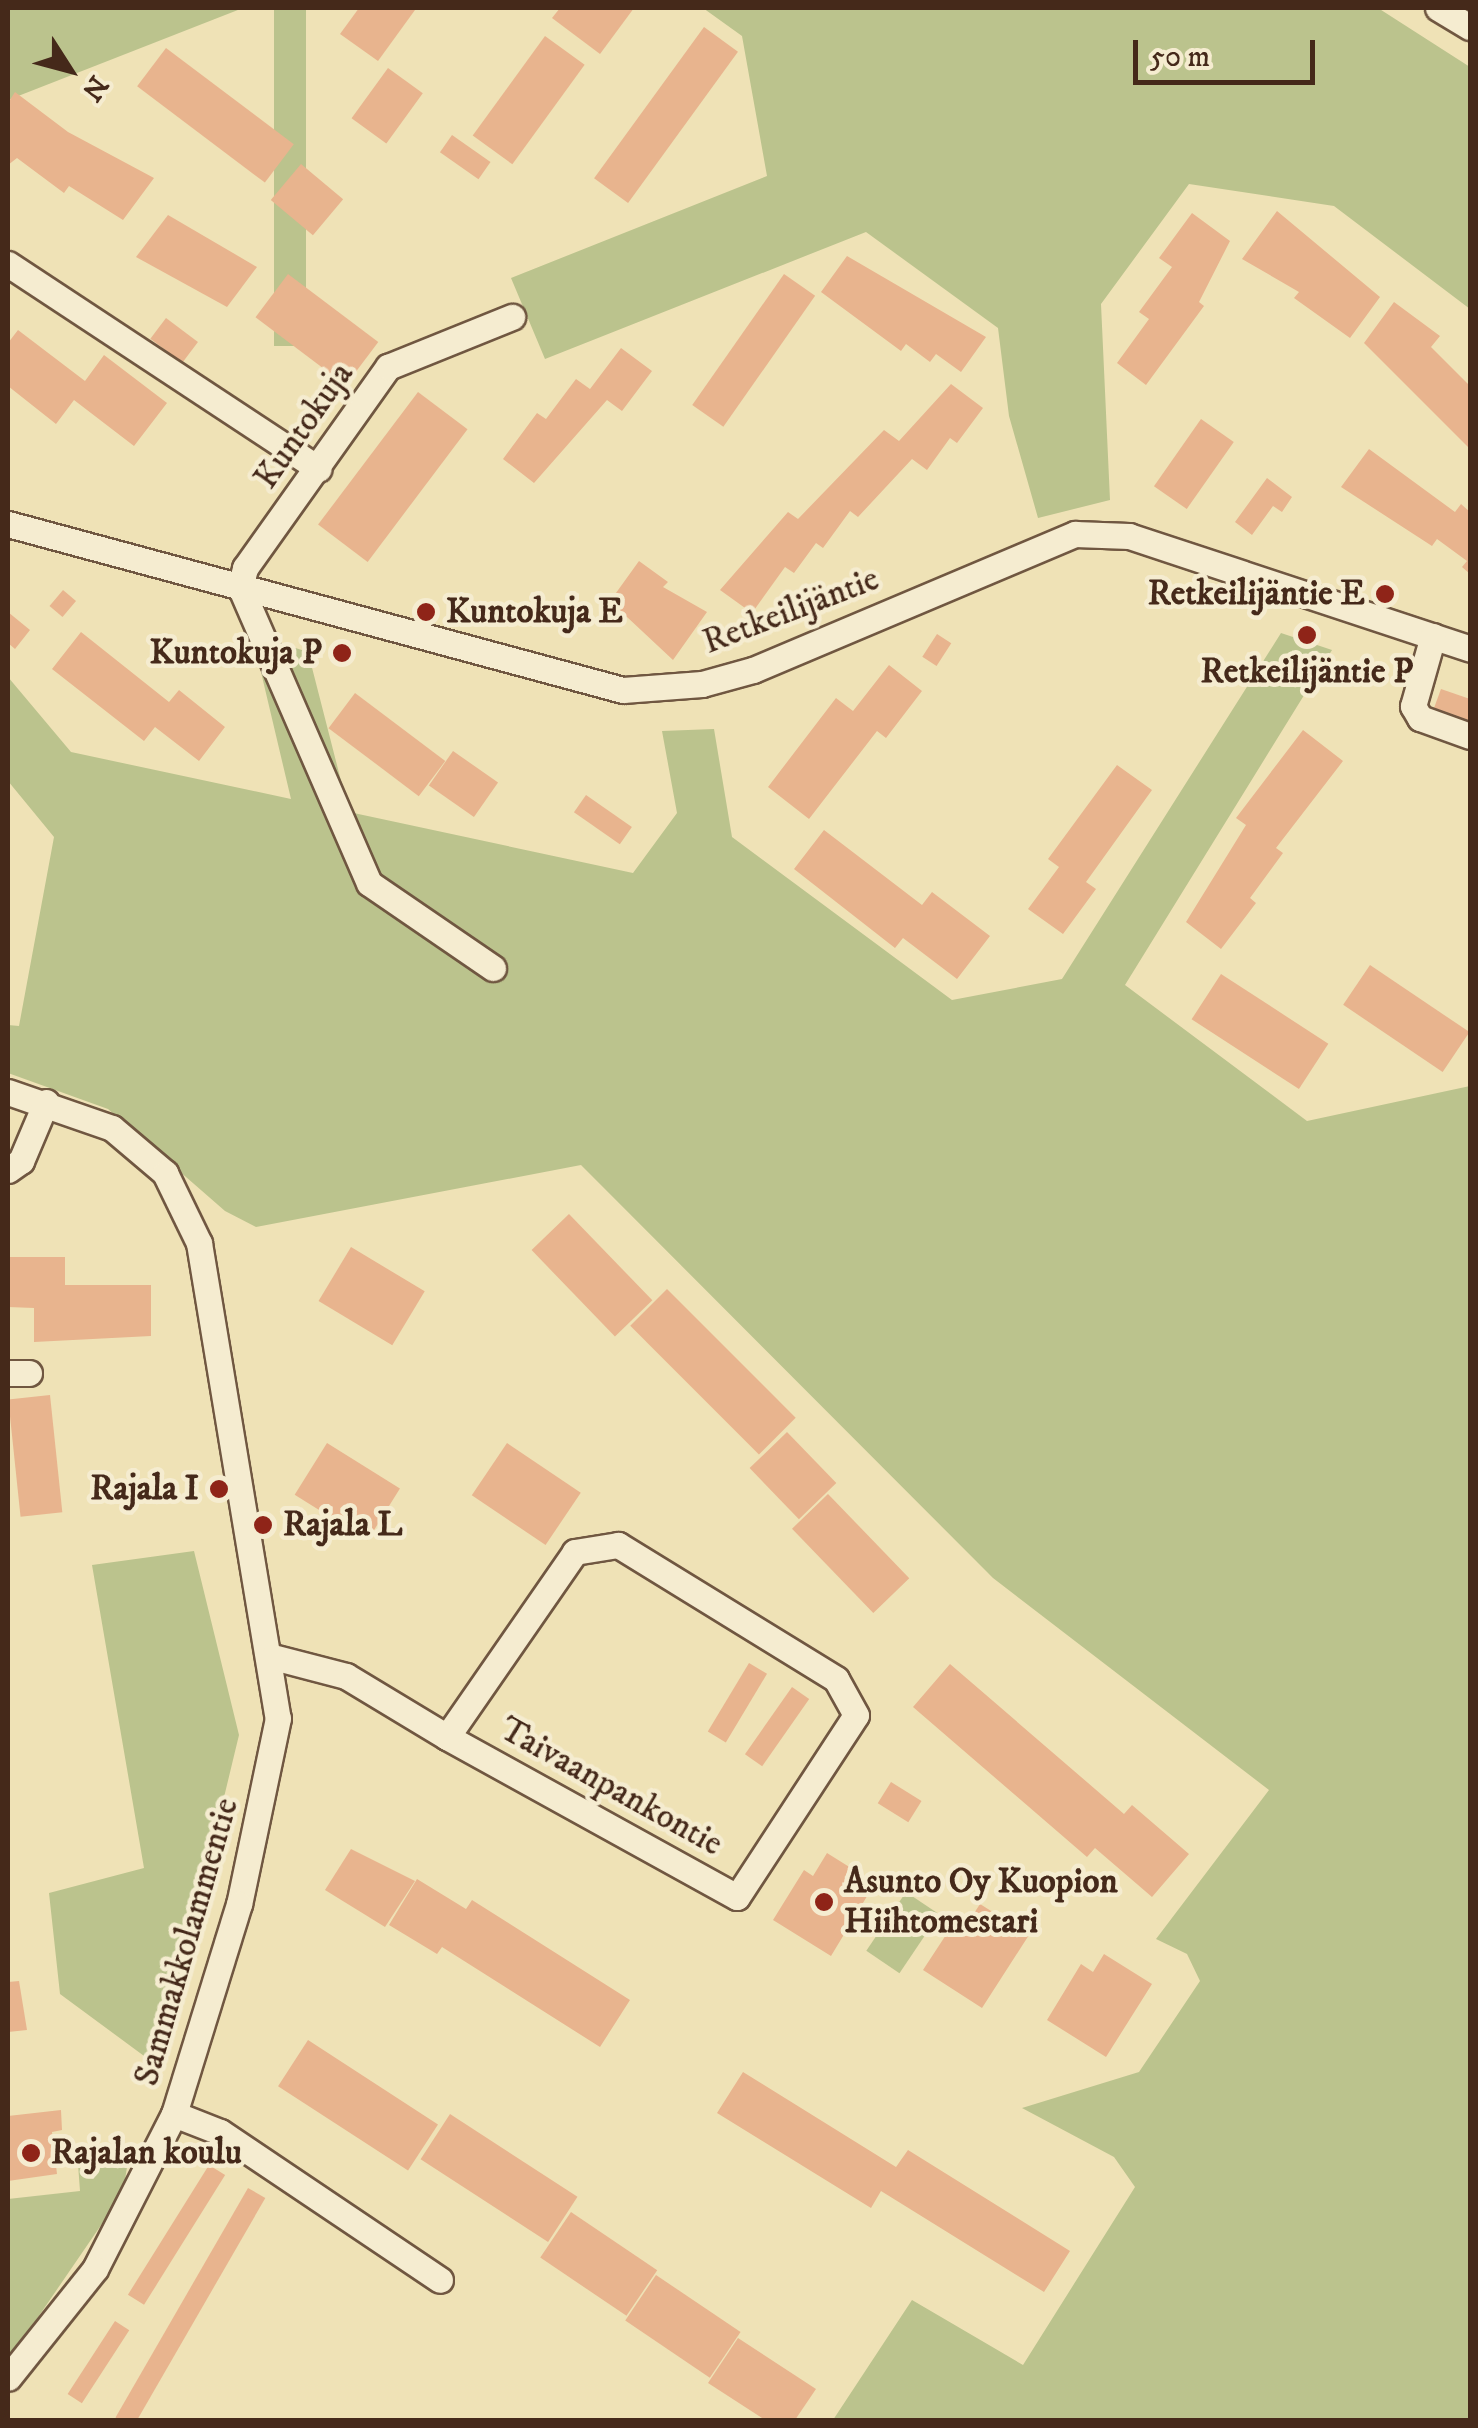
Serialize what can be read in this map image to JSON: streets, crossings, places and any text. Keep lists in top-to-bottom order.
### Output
{
  "streets": {
    "street": [
      "Kuntokuja",
      "Retkeilijäntie",
      "Taivaanpankontie",
      "Sammakkolammentie"
    ]
  },
  "crossings": [
    ["Kuntokuja", "Retkeilijäntie"],
    ["Taivaanpankontie", "Sammakkolammentie"]
  ],
  "places": [
    "Retkeilijäntie E",
    "Kuntokuja E",
    "Retkeilijäntie P",
    "Kuntokuja P",
    "Rajala I",
    "Rajala L",
    "Asunto Oy Kuopion Hiihtomestari",
    "Rajalan koulu"
  ],
  "scale_bar": "50 m",
  "north": "bottom right"
}
